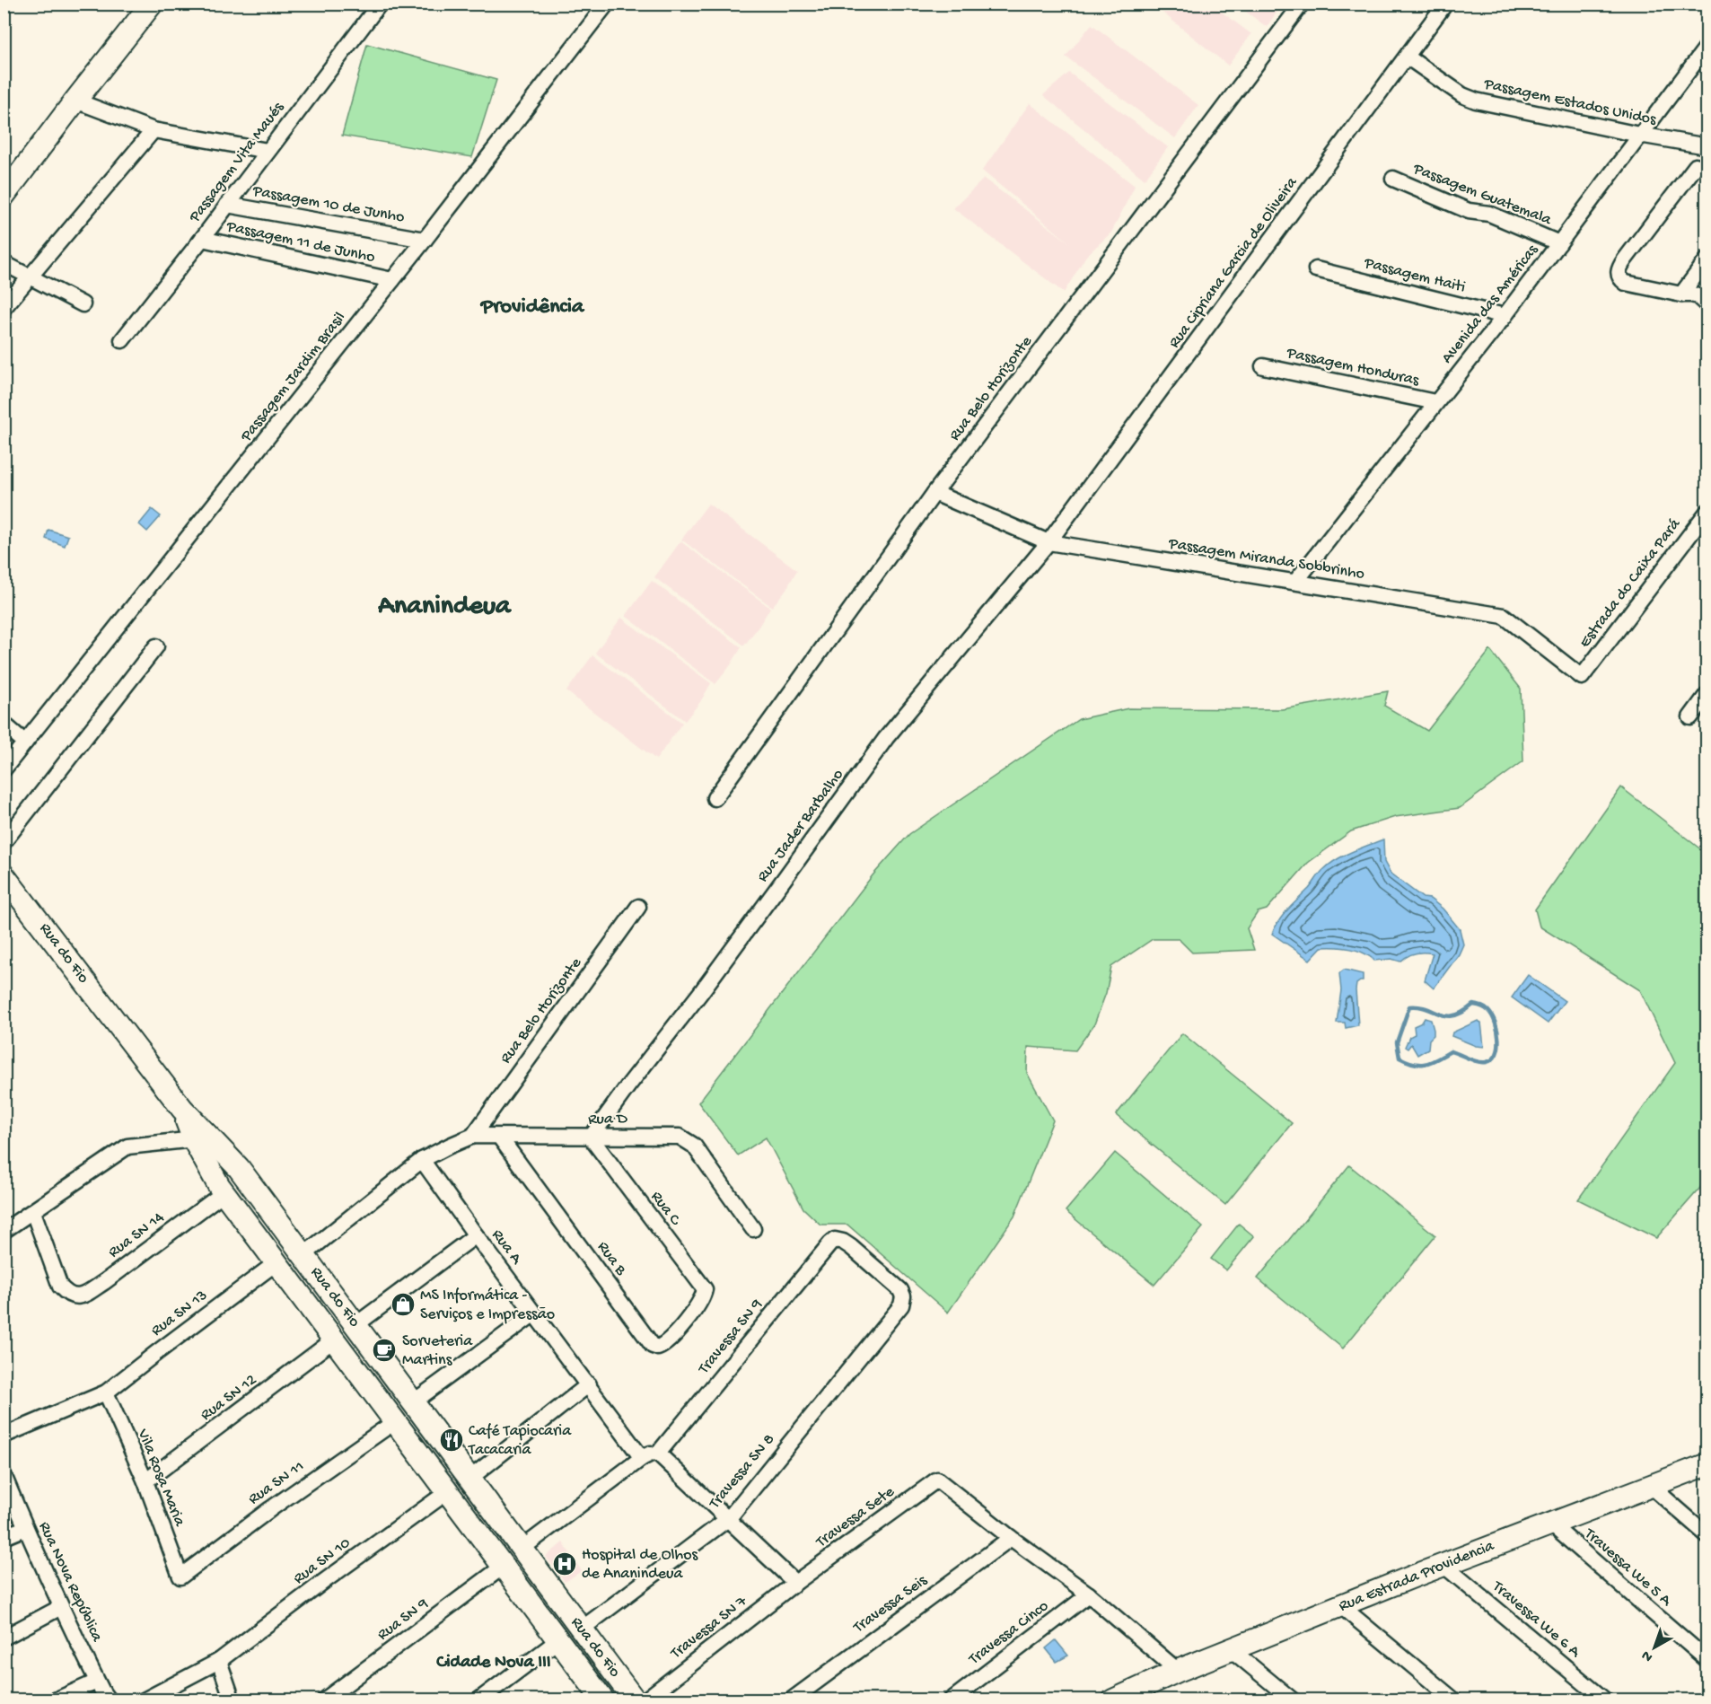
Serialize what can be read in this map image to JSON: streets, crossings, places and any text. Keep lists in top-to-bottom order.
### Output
{
  "streets": {
    "street": [
      "Passagem Estados Unidos",
      "Passagem Vita Maués",
      "Passagem Guatemala",
      "Passagem 10 de Junho",
      "Passagem 11 de Junho",
      "Rua Cipriana Garcia de Oliveira",
      "Passagem Haiti",
      "Avenida das Américas",
      "Passagem Honduras",
      "Passagem Jardim Brasil",
      "Rua Belo Horizonte",
      "Passagem Miranda Sobbrinho",
      "Estrada do Caixa Pará",
      "Rua Jader Barbalho",
      "Rua do Fio",
      "Rua D",
      "Rua C",
      "Rua SN 14",
      "Rua A",
      "Rua B",
      "Rua SN 13",
      "Travessa SN 9",
      "Rua SN 12",
      "Travessa SN 8",
      "Vila Rosa Maria",
      "Rua SN 11",
      "Travessa Sete",
      "Rua SN 10",
      "Travessa We 5 A",
      "Rua Estrada Providencia",
      "Rua Nova República",
      "Travessa Seis",
      "Rua SN 9",
      "Travessa We 6 A",
      "Travessa SN 7",
      "Travessa Cinco"
    ]
  },
  "crossings": [
    ["Passagem Estados Unidos", "Rua Cipriana Garcia de Oliveira"],
    ["Passagem Estados Unidos", "Avenida das Américas"],
    ["Passagem Vita Maués", "Passagem 10 de Junho"],
    ["Passagem Vita Maués", "Passagem 11 de Junho"],
    ["Passagem Guatemala", "Avenida das Américas"],
    ["Passagem 10 de Junho", "Passagem Jardim Brasil"],
    ["Passagem 11 de Junho", "Passagem Jardim Brasil"],
    ["Rua Cipriana Garcia de Oliveira", "Passagem Miranda Sobbrinho"],
    ["Rua Cipriana Garcia de Oliveira", "Rua Jader Barbalho"],
    ["Passagem Haiti", "Avenida das Américas"],
    ["Avenida das Américas", "Passagem Honduras"],
    ["Avenida das Américas", "Passagem Miranda Sobbrinho"],
    ["Rua Belo Horizonte", "Passagem Miranda Sobbrinho"],
    ["Rua Belo Horizonte", "Rua D"],
    ["Passagem Miranda Sobbrinho", "Estrada do Caixa Pará"],
    ["Passagem Miranda Sobbrinho", "Rua Jader Barbalho"],
    ["Rua Jader Barbalho", "Rua D"],
    ["Rua Jader Barbalho", "Rua C"],
    ["Rua do Fio", "Rua SN 14"],
    ["Rua do Fio", "Rua SN 13"],
    ["Rua do Fio", "Rua SN 12"],
    ["Rua do Fio", "Travessa SN 8"],
    ["Rua do Fio", "Rua SN 11"],
    ["Rua do Fio", "Rua SN 10"],
    ["Rua do Fio", "Rua SN 9"],
    ["Rua D", "Rua C"],
    ["Rua D", "Rua A"],
    ["Rua D", "Rua B"],
    ["Rua C", "Rua B"],
    ["Rua SN 13", "Vila Rosa Maria"],
    ["Travessa SN 9", "Travessa SN 8"],
    ["Rua SN 12", "Vila Rosa Maria"],
    ["Vila Rosa Maria", "Rua SN 11"],
    ["Travessa Sete", "Travessa Seis"],
    ["Travessa Sete", "Travessa SN 7"],
    ["Travessa We 5 A", "Rua Estrada Providencia"],
    ["Rua Estrada Providencia", "Travessa We 6 A"]
  ],
  "districts": ["Providência", "Ananindeua", "Cidade Nova III"],
  "places": {
    "shop": ["MS Informática - Serviços e Impressão"],
    "cafe": ["Sorveteria Martins"],
    "restaurant": ["Café Tapiocaria Tacacaria"],
    "hospital": ["Hospital de Olhos de Ananindeua"]
  },
  "north": "bottom left"
}
